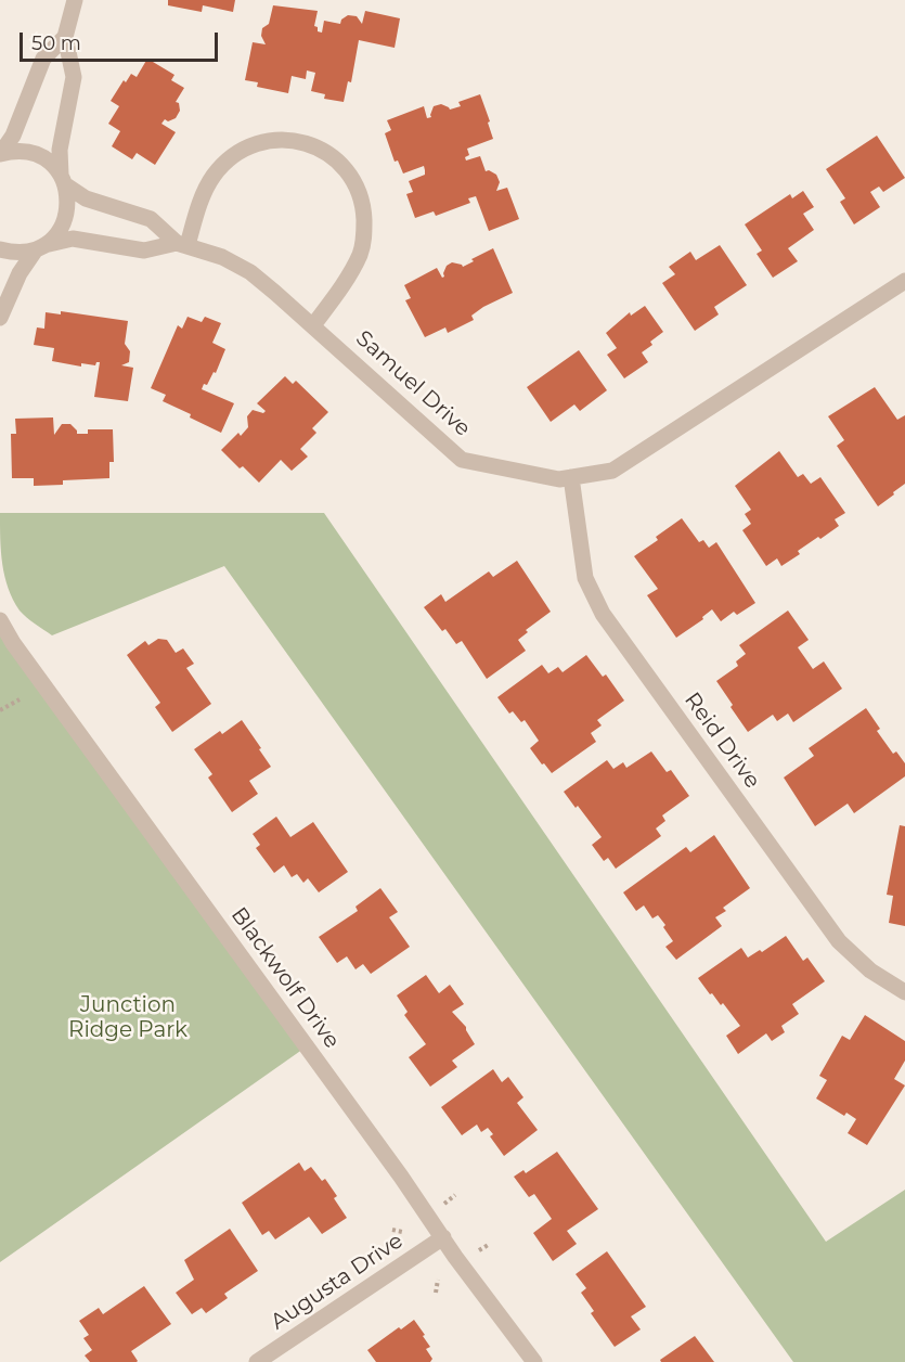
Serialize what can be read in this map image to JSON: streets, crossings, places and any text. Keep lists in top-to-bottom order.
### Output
{
  "streets": {
    "street": [
      "Samuel Drive",
      "Reid Drive",
      "Blackwolf Drive",
      "Augusta Drive"
    ]
  },
  "crossings": [
    ["Samuel Drive", "Reid Drive"],
    ["Blackwolf Drive", "Augusta Drive"]
  ],
  "parks": ["Junction Ridge Park"],
  "scale_bar": "50 m"
}
